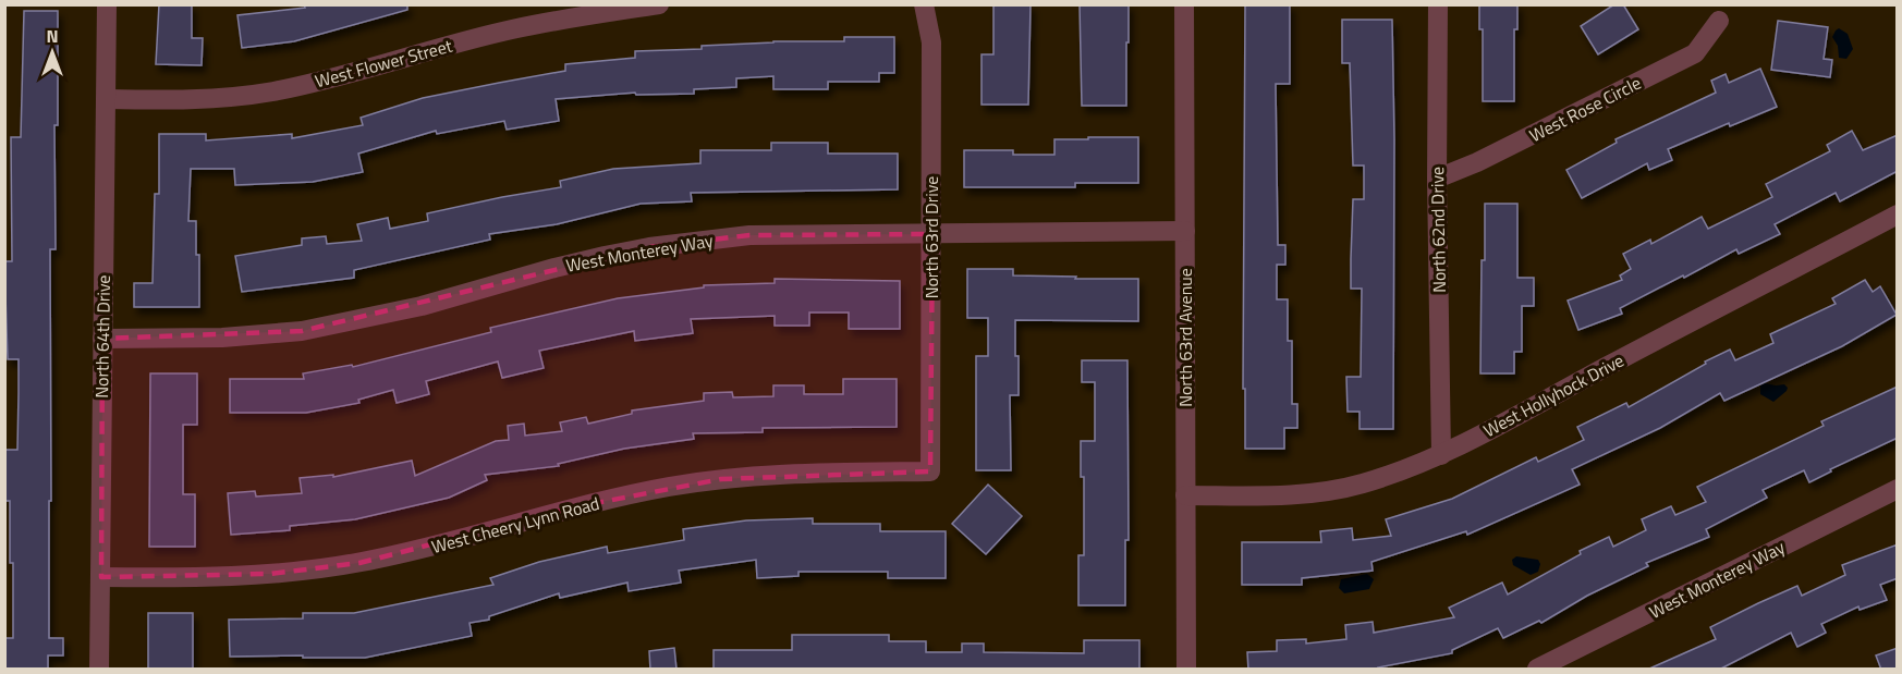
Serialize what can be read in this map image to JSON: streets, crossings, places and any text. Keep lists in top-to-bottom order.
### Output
{
  "streets": {
    "street": [
      "West Flower Street",
      "West Rose Circle",
      "North 62nd Drive",
      "North 63rd Drive",
      "West Monterey Way",
      "North 64th Drive",
      "North 63rd Avenue",
      "West Hollyhock Drive",
      "West Cheery Lynn Road"
    ]
  },
  "crossings": [
    ["West Flower Street", "North 64th Drive"],
    ["West Rose Circle", "North 62nd Drive"],
    ["North 62nd Drive", "West Hollyhock Drive"],
    ["North 63rd Drive", "West Monterey Way"],
    ["North 63rd Drive", "West Cheery Lynn Road"],
    ["West Monterey Way", "North 64th Drive"],
    ["West Monterey Way", "North 63rd Avenue"],
    ["North 64th Drive", "West Cheery Lynn Road"],
    ["North 63rd Avenue", "West Hollyhock Drive"]
  ],
  "north": "top"
}
